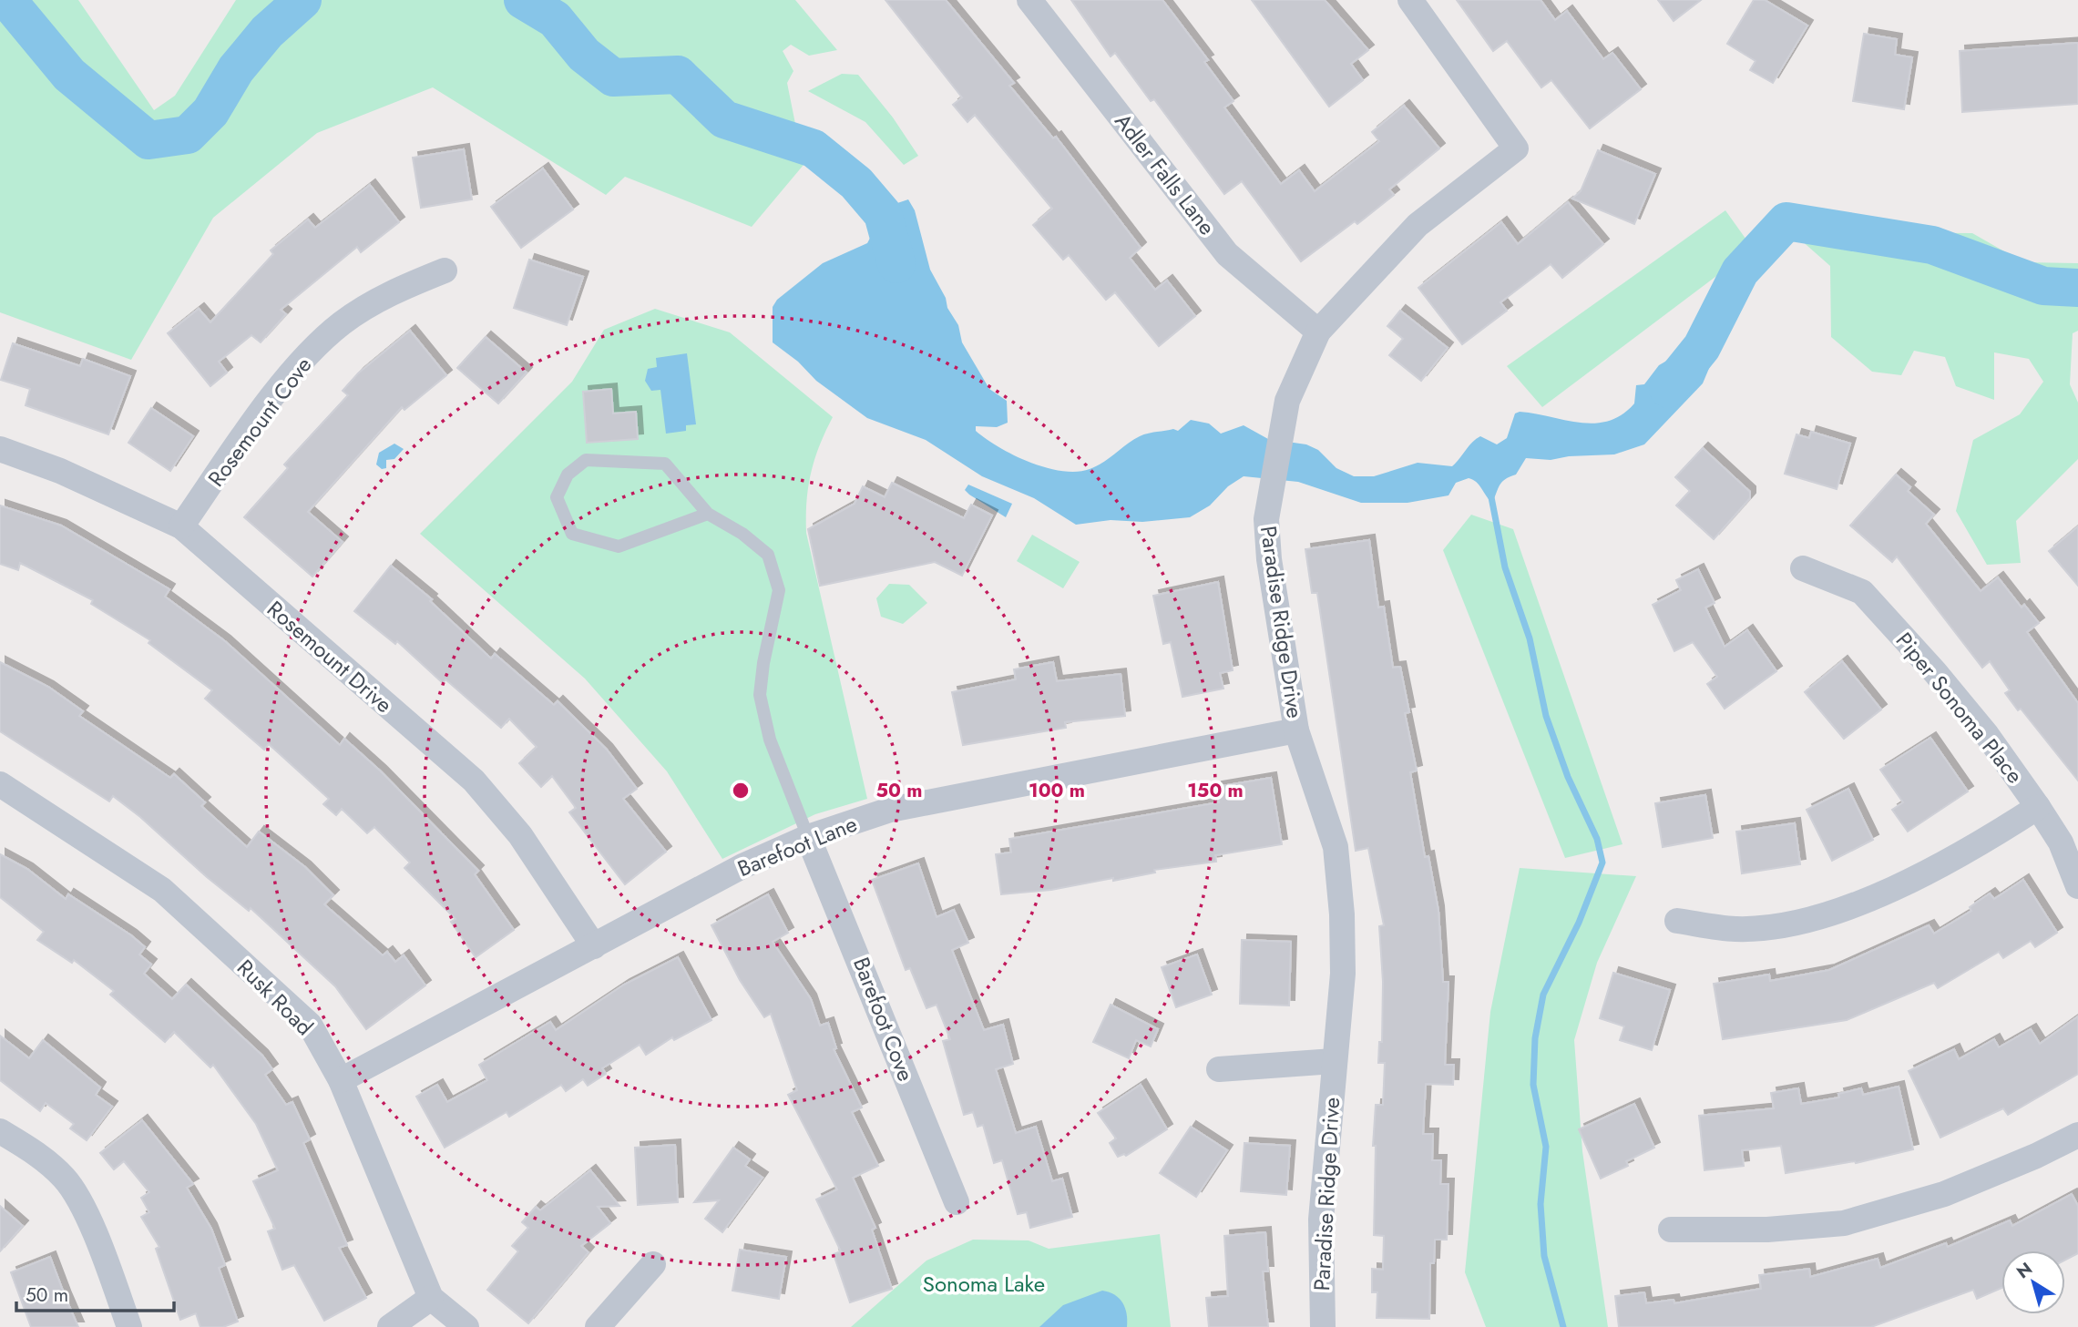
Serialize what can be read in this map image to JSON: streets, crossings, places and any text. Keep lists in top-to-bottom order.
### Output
{
  "streets": {
    "street": [
      "Adler Falls Lane",
      "Rosemount Cove",
      "Paradise Ridge Drive",
      "Rosemount Drive",
      "Piper Sonoma Place",
      "Barefoot Lane",
      "Rusk Road",
      "Barefoot Cove"
    ]
  },
  "crossings": [
    ["Adler Falls Lane", "Paradise Ridge Drive"],
    ["Rosemount Cove", "Rosemount Drive"],
    ["Paradise Ridge Drive", "Barefoot Lane"],
    ["Rosemount Drive", "Barefoot Lane"],
    ["Barefoot Lane", "Rusk Road"],
    ["Barefoot Lane", "Barefoot Cove"]
  ],
  "parks": ["Sonoma Lake"],
  "scale_bar": "50 m",
  "north": "top left",
  "rings": ["50 m", "100 m", "150 m"]
}
